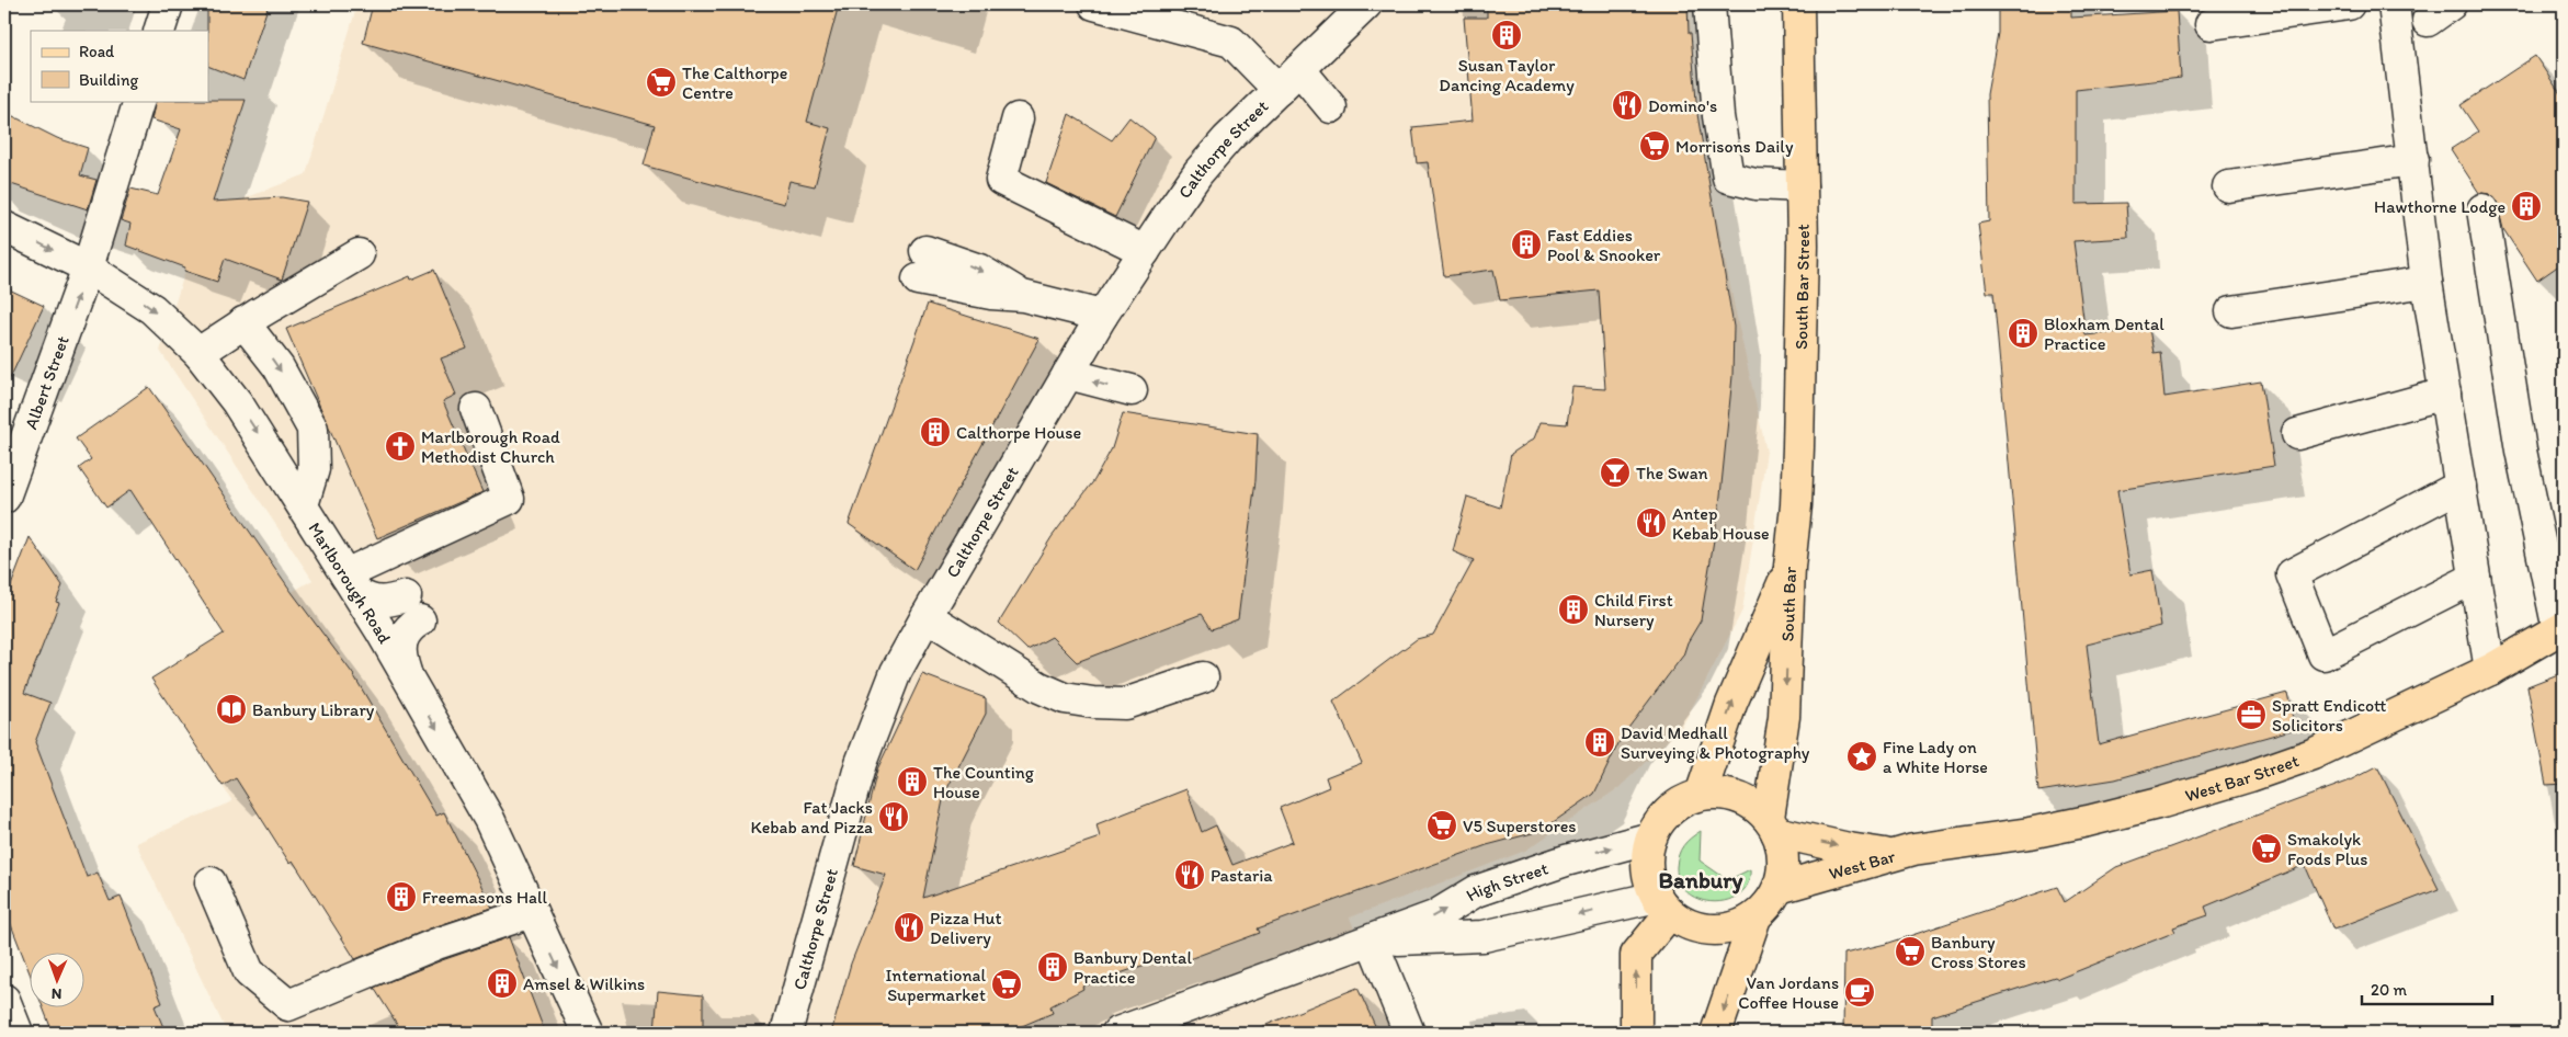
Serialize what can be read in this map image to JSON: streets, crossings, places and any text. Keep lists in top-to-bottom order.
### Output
{
  "streets": {
    "main road": [
      "South Bar Street",
      "South Bar",
      "West Bar Street",
      "West Bar"
    ],
    "street": [
      "Calthorpe Street",
      "Albert Street",
      "Marlborough Road",
      "High Street"
    ]
  },
  "crossings": [
    ["South Bar Street", "South Bar"],
    ["Albert Street", "Marlborough Road"],
    ["South Bar", "West Bar"],
    ["South Bar", "High Street"],
    ["West Bar Street", "West Bar"],
    ["West Bar", "High Street"]
  ],
  "one_way": ["Albert Street", "Marlborough Road", "West Bar"],
  "districts": ["Banbury"],
  "places": {
    "building": [
      "Susan Taylor Dancing Academy",
      "Hawthorne Lodge",
      "Fast Eddies Pool & Snooker",
      "Bloxham Dental Practice",
      "Calthorpe House",
      "Child First Nursery",
      "David Medhall Surveying & Photography",
      "The Counting House",
      "Freemasons Hall",
      "Banbury Dental Practice",
      "Amsel & Wilkins"
    ],
    "supermarket": [
      "The Calthorpe Centre",
      "Morrisons Daily",
      "V5 Superstores",
      "Smakolyk Foods Plus",
      "Banbury Cross Stores",
      "International Supermarket"
    ],
    "restaurant": [
      "Domino's",
      "Antep Kebab House",
      "Fat Jacks Kebab and Pizza",
      "Pastaria",
      "Pizza Hut Delivery"
    ],
    "church": ["Marlborough Road Methodist Church"],
    "bar": ["The Swan"],
    "library": ["Banbury Library"],
    "office": ["Spratt Endicott Solicitors"],
    "place": ["Fine Lady on a White Horse"],
    "cafe": ["Van Jordans Coffee House"]
  },
  "legend": ["Road", "Building"],
  "scale_bar": "20 m",
  "north": "bottom"
}
